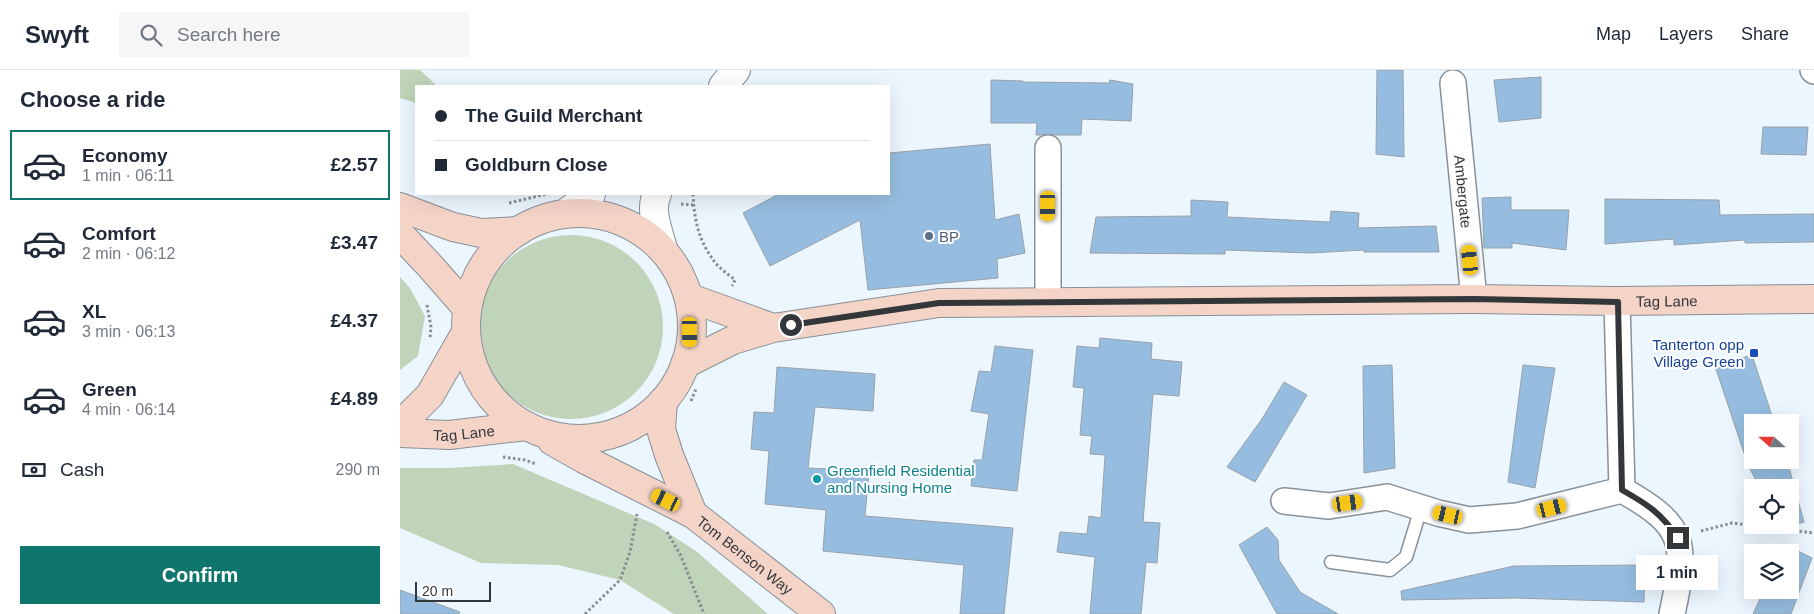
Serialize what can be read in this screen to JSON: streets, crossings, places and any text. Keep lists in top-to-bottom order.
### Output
{
  "streets": {
    "main road": ["Tag Lane", "Tom Benson Way"],
    "street": ["Ambergate"]
  },
  "crossings": [
    ["Ambergate", "Tag Lane"],
    ["Tag Lane", "Tom Benson Way"]
  ],
  "places": {
    "other": ["BP", "Greenfield Residential and Nursing Home"],
    "transit": ["Tanterton opp Village Green"]
  },
  "scale_bar": "20 m",
  "north": "left",
  "page": {
    "header": "Swyft",
    "search": "Search here",
    "nav": ["Map", "Layers", "Share"],
    "heading": "Choose a ride",
    "banner": ["The Guild Merchant", "Goldburn Close"],
    "list": [
      {
        "name": "Economy",
        "note": "1 min · 06:11",
        "value": "£2.57"
      },
      {
        "name": "Comfort",
        "note": "2 min · 06:12",
        "value": "£3.47"
      },
      {
        "name": "XL",
        "note": "3 min · 06:13",
        "value": "£4.37"
      },
      {
        "name": "Green",
        "note": "4 min · 06:14",
        "value": "£4.89"
      }
    ],
    "pay": ["Cash", "290 m"],
    "buttons": "Confirm",
    "bubble": "1 min",
    "scale": "20 m"
  }
}
